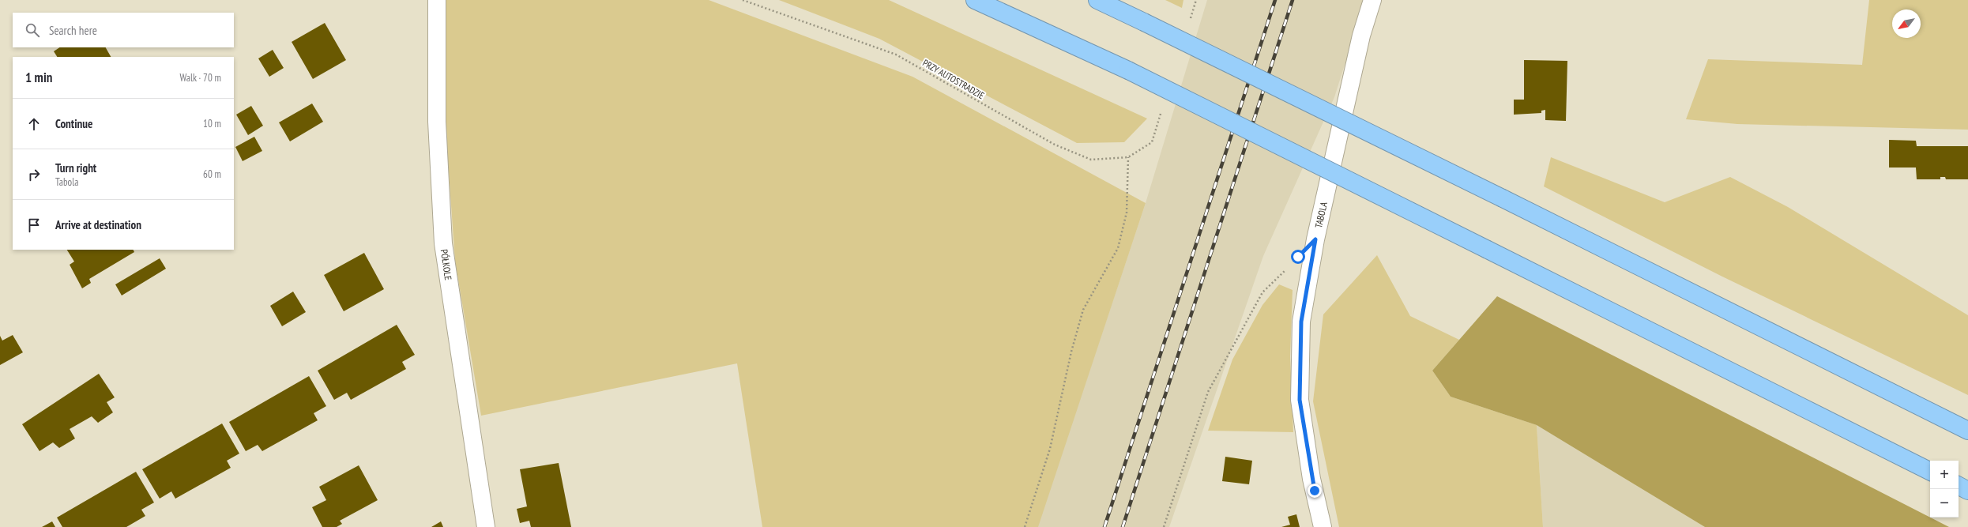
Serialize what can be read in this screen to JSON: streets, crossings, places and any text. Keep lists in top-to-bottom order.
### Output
{
  "streets": {
    "street": ["TABOLA", "PÓŁKOLE"],
    "path": ["PRZY AUTOSTRADZIE"]
  },
  "north": "bottom left",
  "page": {
    "search": "Search here",
    "heading": ["1 min", "Walk · 70 m"],
    "list": [
      ["Continue", "10 m"],
      ["Turn right", "Tabola", "60 m"],
      "Arrive at destination"
    ],
    "map_buttons": ["+", "−"]
  }
}
